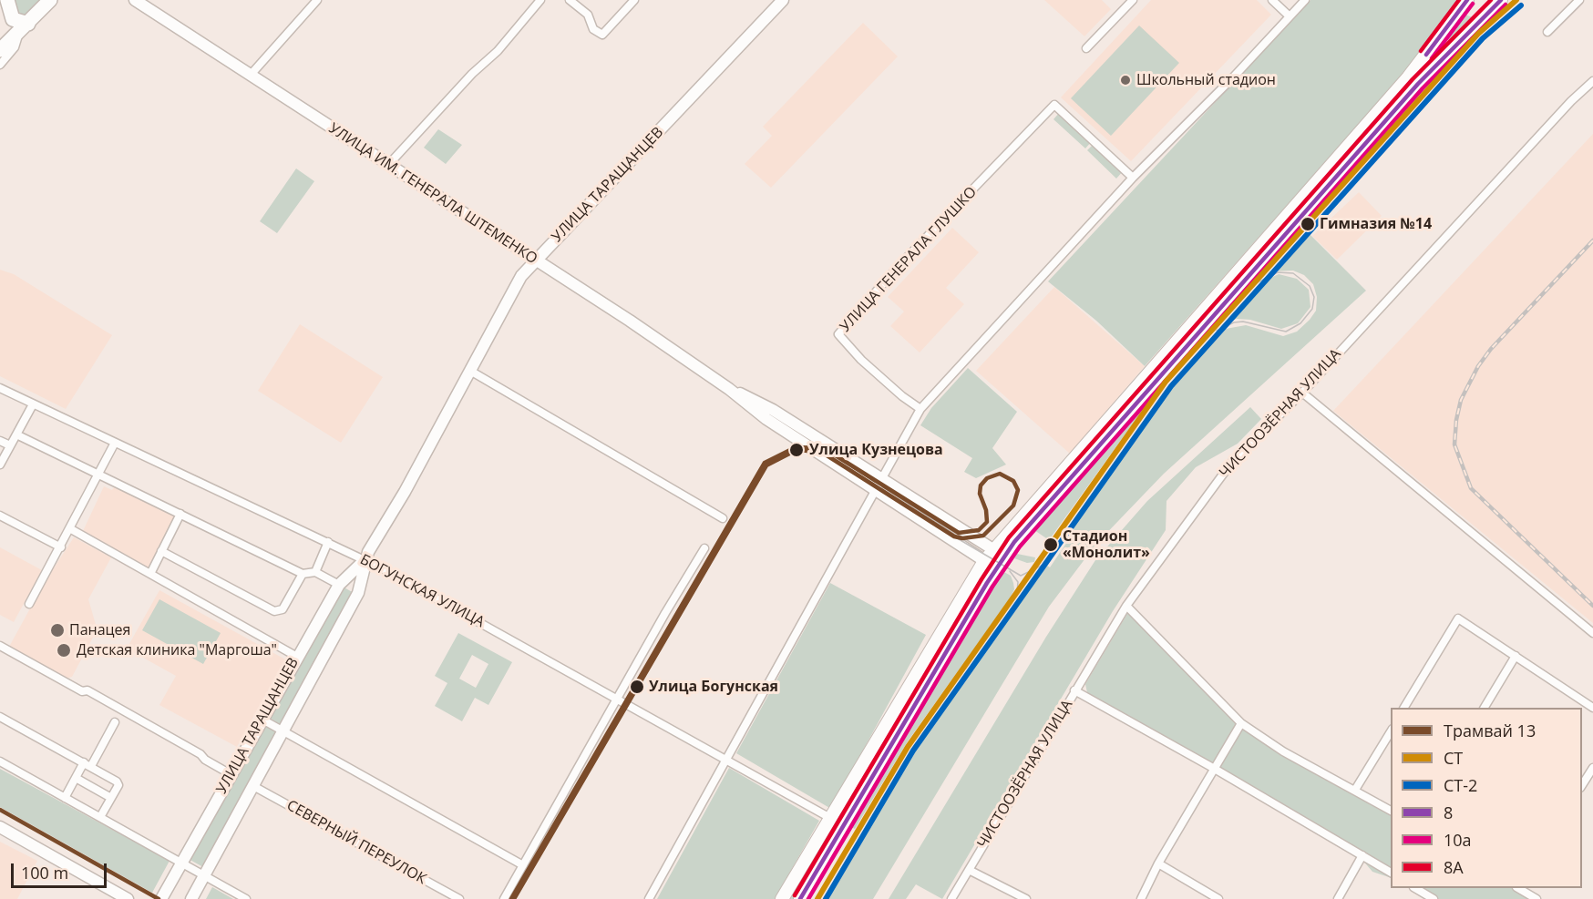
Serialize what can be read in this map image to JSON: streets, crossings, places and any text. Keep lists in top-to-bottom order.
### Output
{
  "streets": {
    "street": [
      "УЛИЦА ТАРАЩАНЦЕВ",
      "УЛИЦА ИМ. ГЕНЕРАЛА ШТЕМЕНКО",
      "УЛИЦА ГЕНЕРАЛА ГЛУШКО",
      "ЧИСТООЗЁРНАЯ УЛИЦА",
      "БОГУНСКАЯ УЛИЦА",
      "СЕВЕРНЫЙ ПЕРЕУЛОК"
    ]
  },
  "crossings": [
    ["УЛИЦА ТАРАЩАНЦЕВ", "УЛИЦА ИМ. ГЕНЕРАЛА ШТЕМЕНКО"],
    ["УЛИЦА ТАРАЩАНЦЕВ", "БОГУНСКАЯ УЛИЦА"],
    ["УЛИЦА ТАРАЩАНЦЕВ", "СЕВЕРНЫЙ ПЕРЕУЛОК"]
  ],
  "places": [
    "Школьный стадион",
    "Гимназия №14",
    "Улица Кузнецова",
    "Стадион «Монолит»",
    "Панацея",
    "Детская клиника \"Маргоша\"",
    "Улица Богунская"
  ],
  "lines": [
    "transit line СТ",
    "transit line 8",
    "transit line 8А",
    "transit line 10а",
    "transit line СТ-2",
    "tram line 13"
  ],
  "legend": [
    "Трамвай 13",
    "СТ",
    "СТ-2",
    "8",
    "10а",
    "8А"
  ],
  "scale_bar": "100 m"
}
